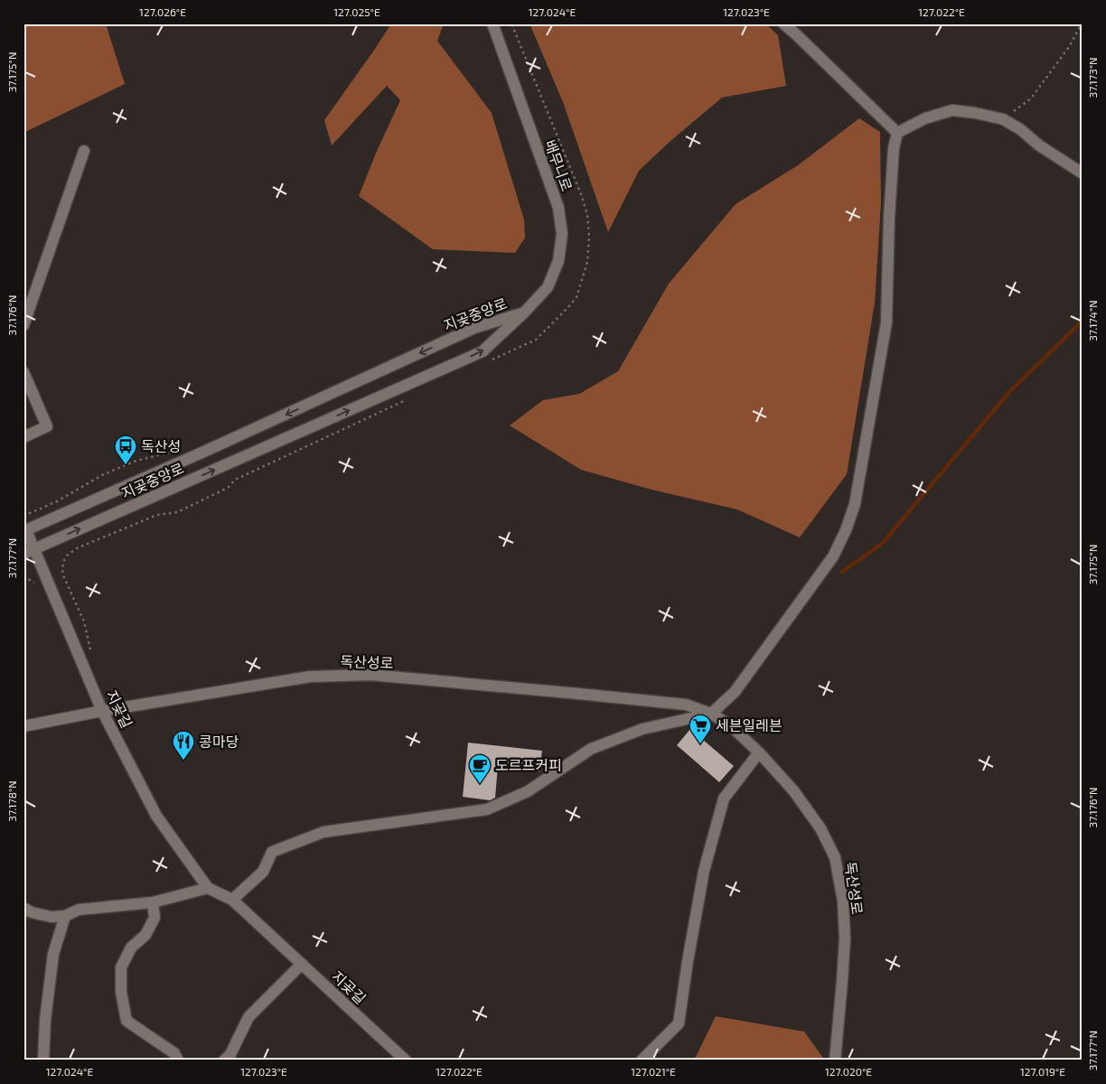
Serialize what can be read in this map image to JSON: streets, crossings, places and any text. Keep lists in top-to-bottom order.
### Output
{
  "streets": {
    "street": [
      "배무니로",
      "지곶중앙로",
      "독산성로",
      "지곶길"
    ]
  },
  "crossings": [
    ["배무니로", "지곶중앙로"],
    ["지곶중앙로", "지곶길"],
    ["독산성로", "지곶길"]
  ],
  "places": {
    "bus stop": ["독산성"],
    "supermarket": ["세븐일레븐"],
    "restaurant": ["콩마당"],
    "cafe": ["도르프커피"]
  },
  "coordinates": [
    "127.026°E",
    "127.025°E",
    "127.024°E",
    "127.023°E",
    "127.022°E",
    "37.175°N",
    "37.173°N",
    "37.176°N",
    "37.174°N",
    "37.177°N",
    "37.178°N",
    "127.021°E",
    "127.020°E",
    "127.019°E"
  ]
}
